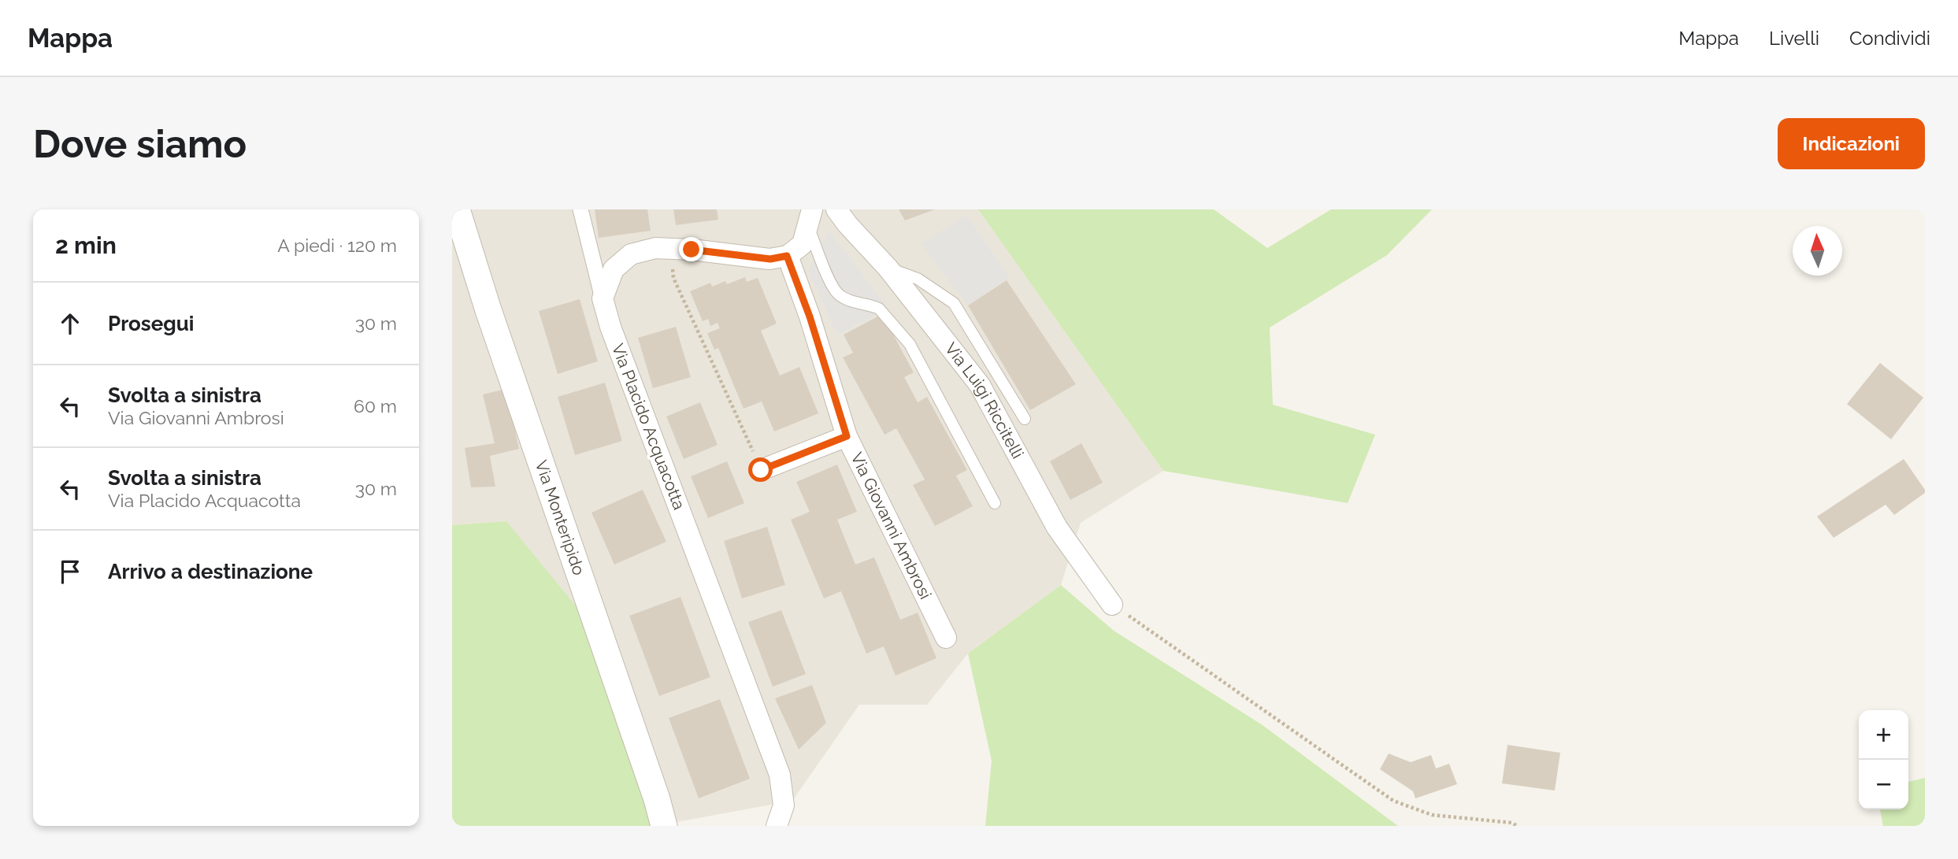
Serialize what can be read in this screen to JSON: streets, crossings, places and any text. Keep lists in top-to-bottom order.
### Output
{
  "streets": {
    "street": [
      "Via Luigi Riccitelli",
      "Via Placido Acquacotta",
      "Via Monteripido",
      "Via Giovanni Ambrosi"
    ]
  },
  "north": "top",
  "page": {
    "header": "Mappa",
    "nav": ["Mappa", "Livelli", "Condividi"],
    "buttons": "Indicazioni",
    "title": "Dove siamo",
    "heading": ["2 min", "A piedi · 120 m"],
    "list": [
      ["Prosegui", "30 m"],
      ["Svolta a sinistra", "Via Giovanni Ambrosi", "60 m"],
      ["Svolta a sinistra", "Via Placido Acquacotta", "30 m"],
      "Arrivo a destinazione"
    ],
    "map_buttons": ["+", "−"]
  }
}
